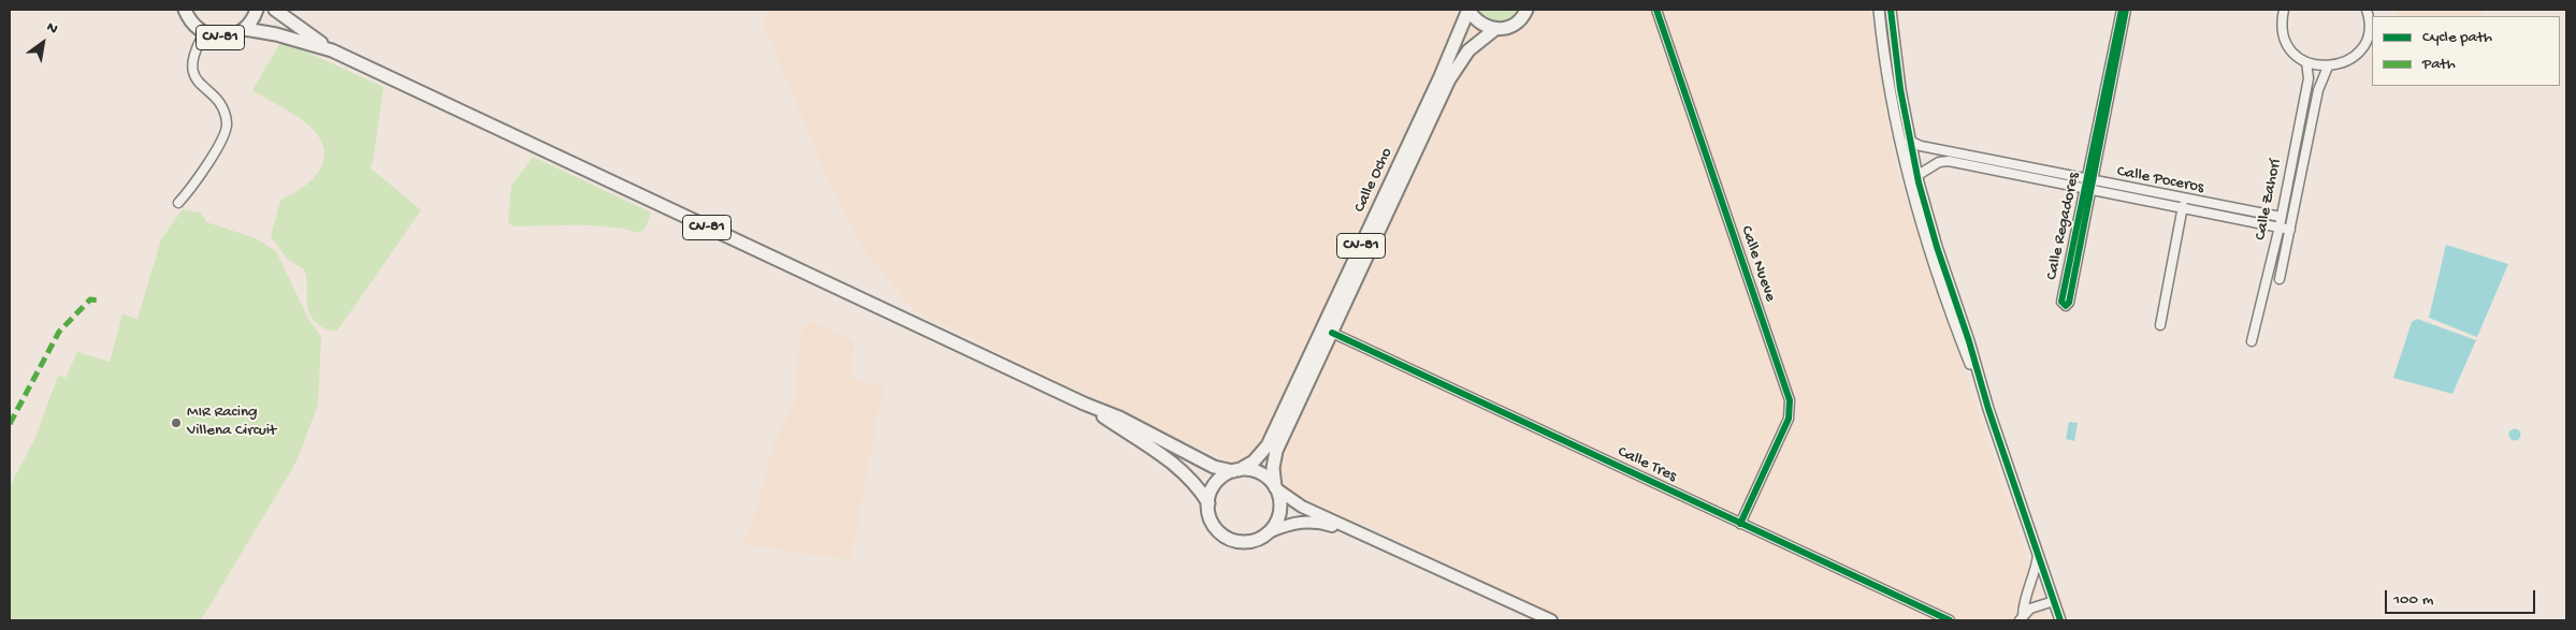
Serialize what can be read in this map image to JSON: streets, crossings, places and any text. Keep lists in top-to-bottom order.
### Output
{
  "streets": {
    "main road": ["CV-81", "Calle Ocho"],
    "street": [
      "Calle Poceros",
      "Calle Zahorí",
      "Calle Regadores",
      "Calle Nueve",
      "Calle Tres"
    ]
  },
  "crossings": [
    ["CV-81", "Calle Ocho"],
    ["Calle Ocho", "Calle Tres"],
    ["Calle Poceros", "Calle Zahorí"],
    ["Calle Poceros", "Calle Regadores"],
    ["Calle Nueve", "Calle Tres"]
  ],
  "places": ["MIR Racing Villena Circuit"],
  "legend": ["Cycle path", "Path"],
  "scale_bar": "100 m",
  "north": "top right"
}
